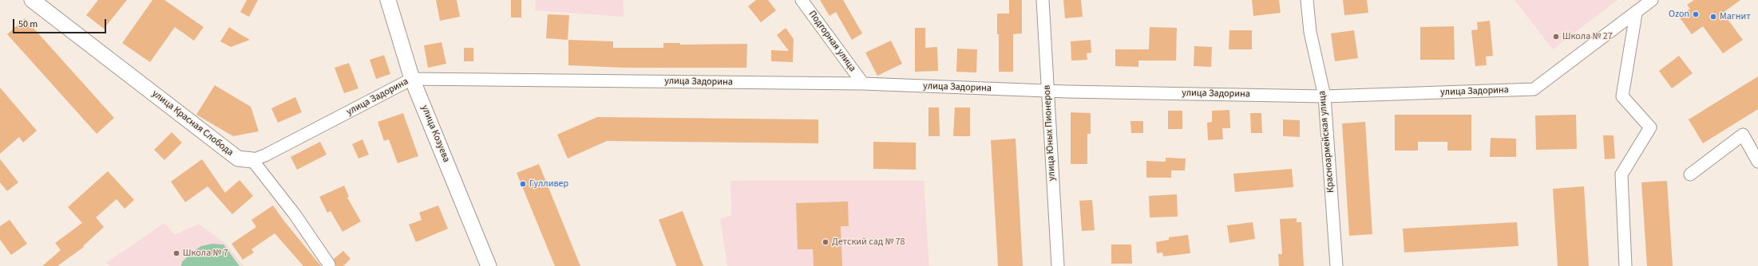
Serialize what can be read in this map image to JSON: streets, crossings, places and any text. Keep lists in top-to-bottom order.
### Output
{
  "streets": {
    "street": [
      "Подгорная улица",
      "улица Задорина",
      "улица Красная Слобода",
      "улица Юных Пионеров",
      "улица Козуева",
      "Красноармейская улица"
    ]
  },
  "crossings": [
    ["Подгорная улица", "улица Задорина"],
    ["улица Задорина", "улица Красная Слобода"],
    ["улица Задорина", "улица Юных Пионеров"],
    ["улица Задорина", "улица Козуева"],
    ["улица Задорина", "Красноармейская улица"]
  ],
  "places": [
    "Ozon",
    "Магнит",
    "Школа № 27",
    "Гулливер",
    "Детский сад № 78",
    "Школа № 7"
  ],
  "scale_bar": "50 m"
}
